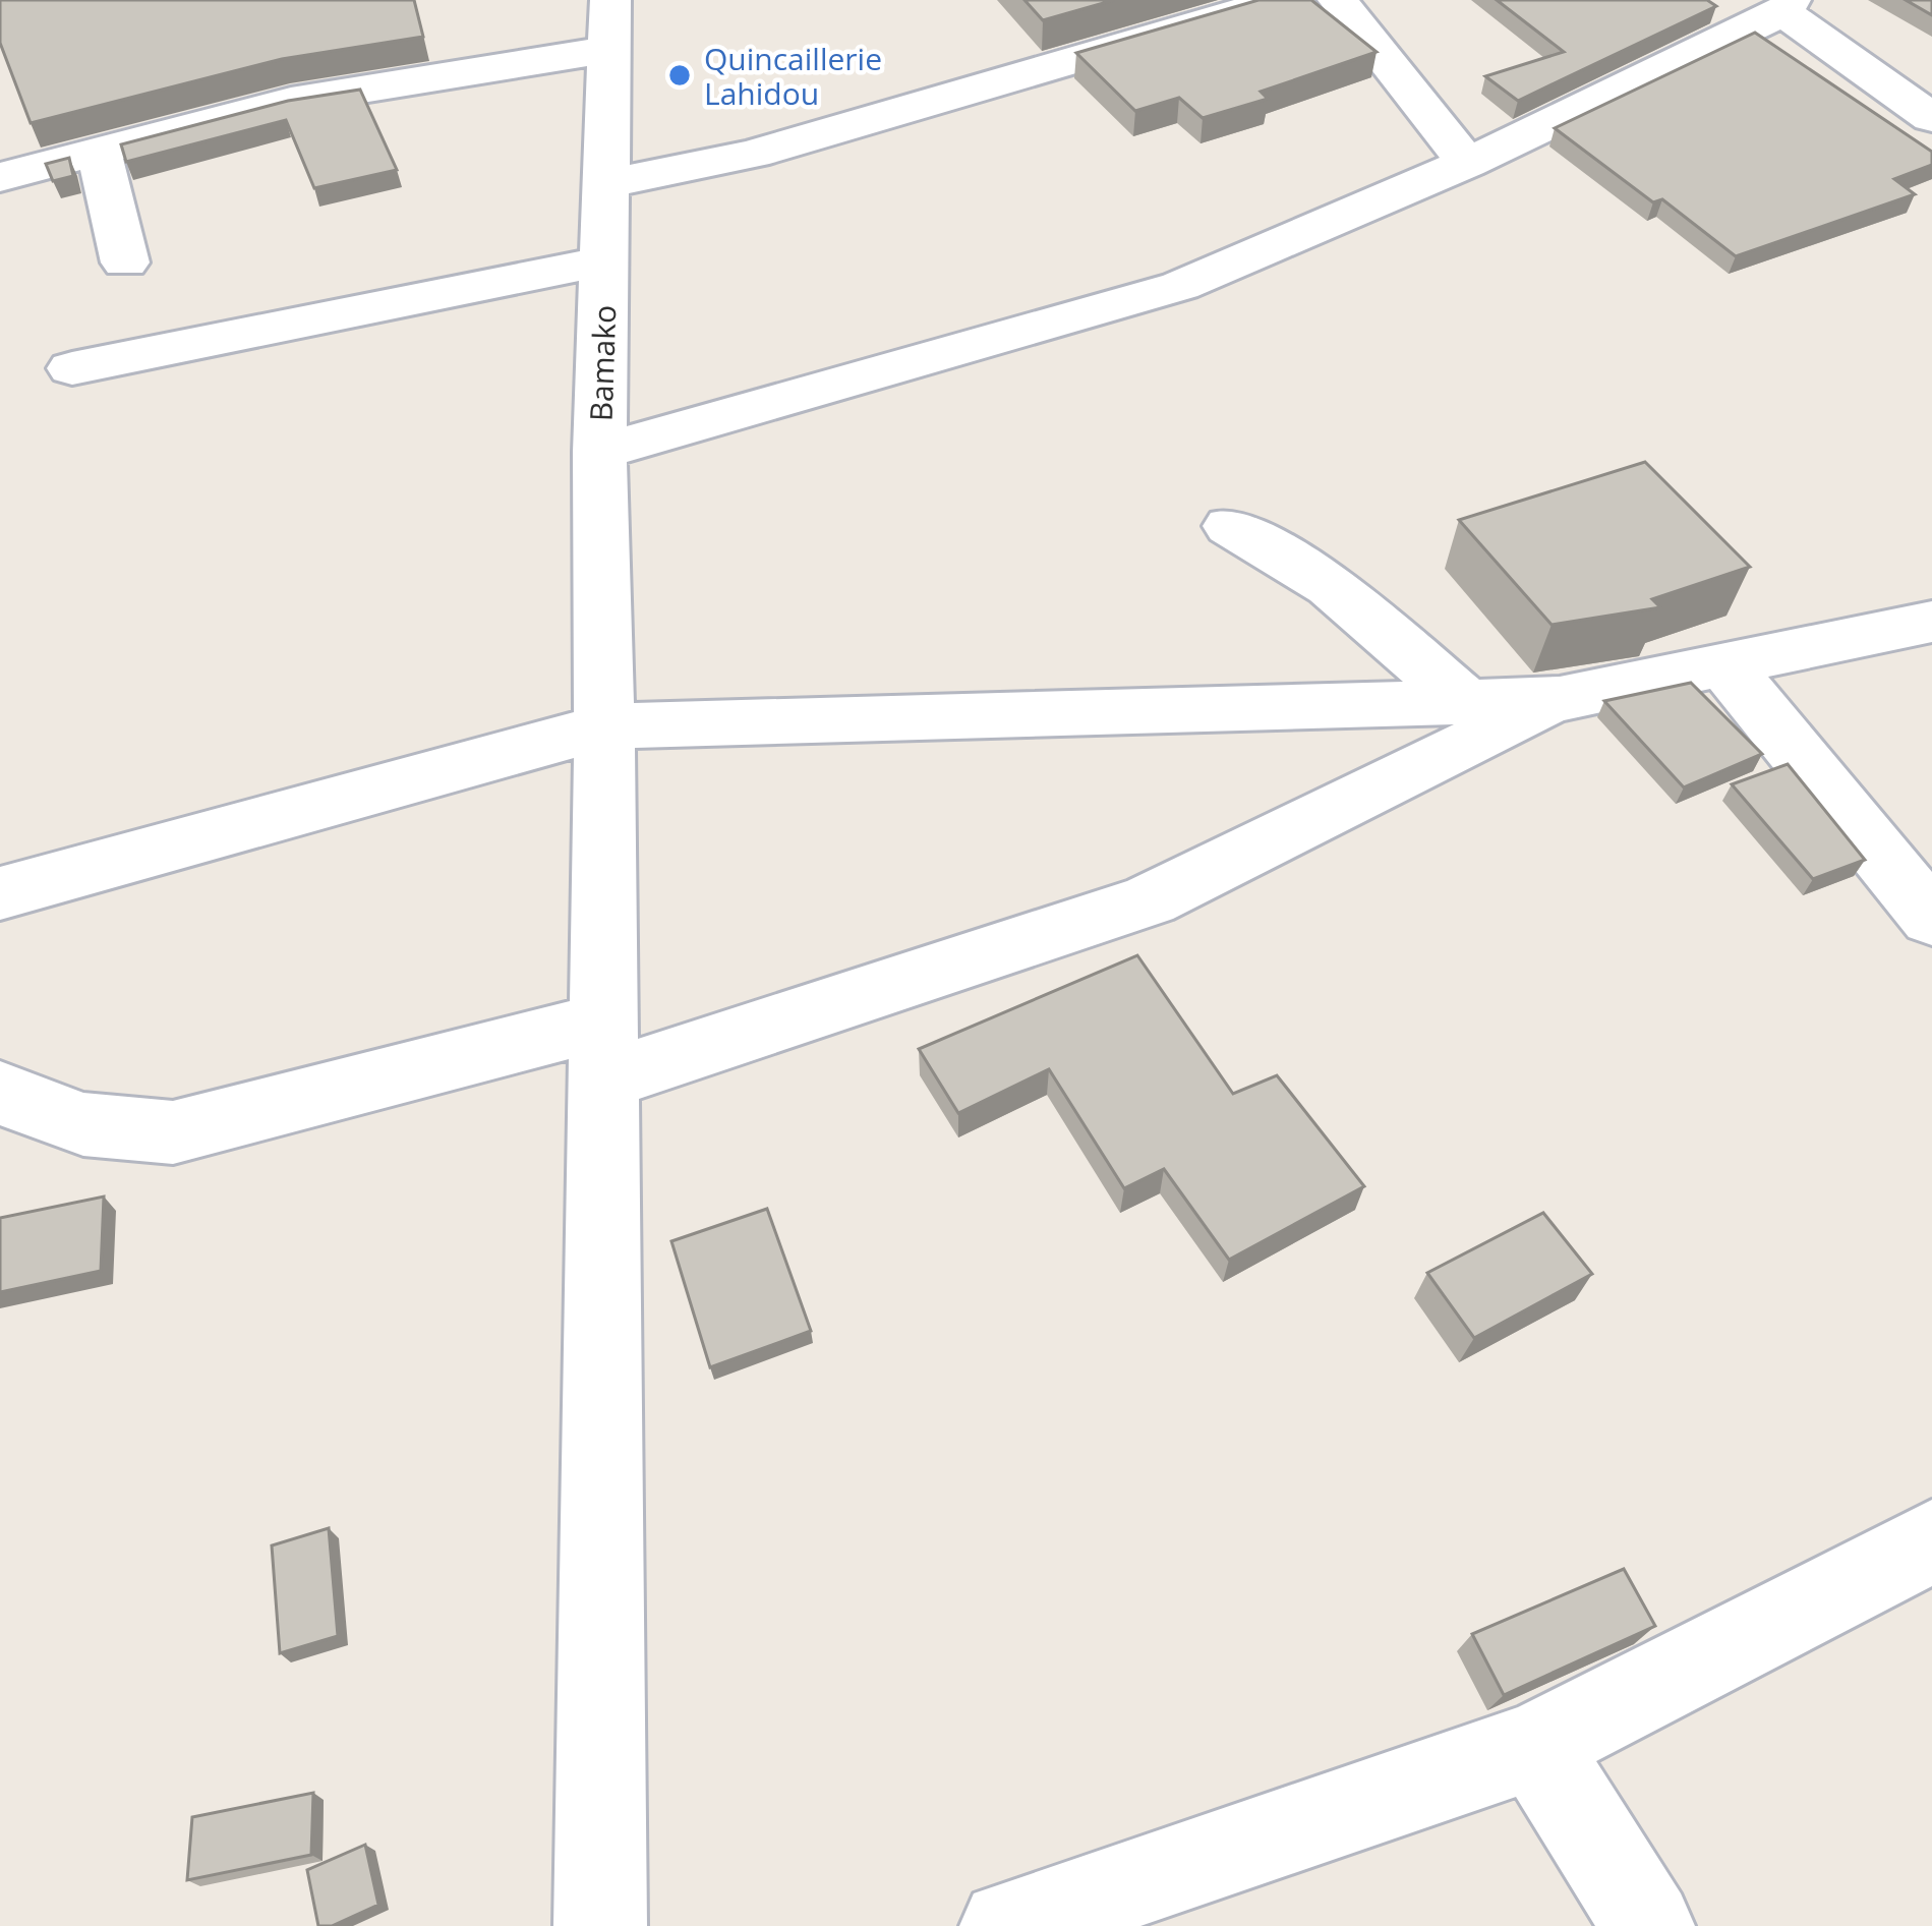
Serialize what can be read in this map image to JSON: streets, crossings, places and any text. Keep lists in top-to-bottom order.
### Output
{
  "streets": {
    "street": ["Bamako"]
  },
  "places": ["Quincaillerie Lahidou"]
}
